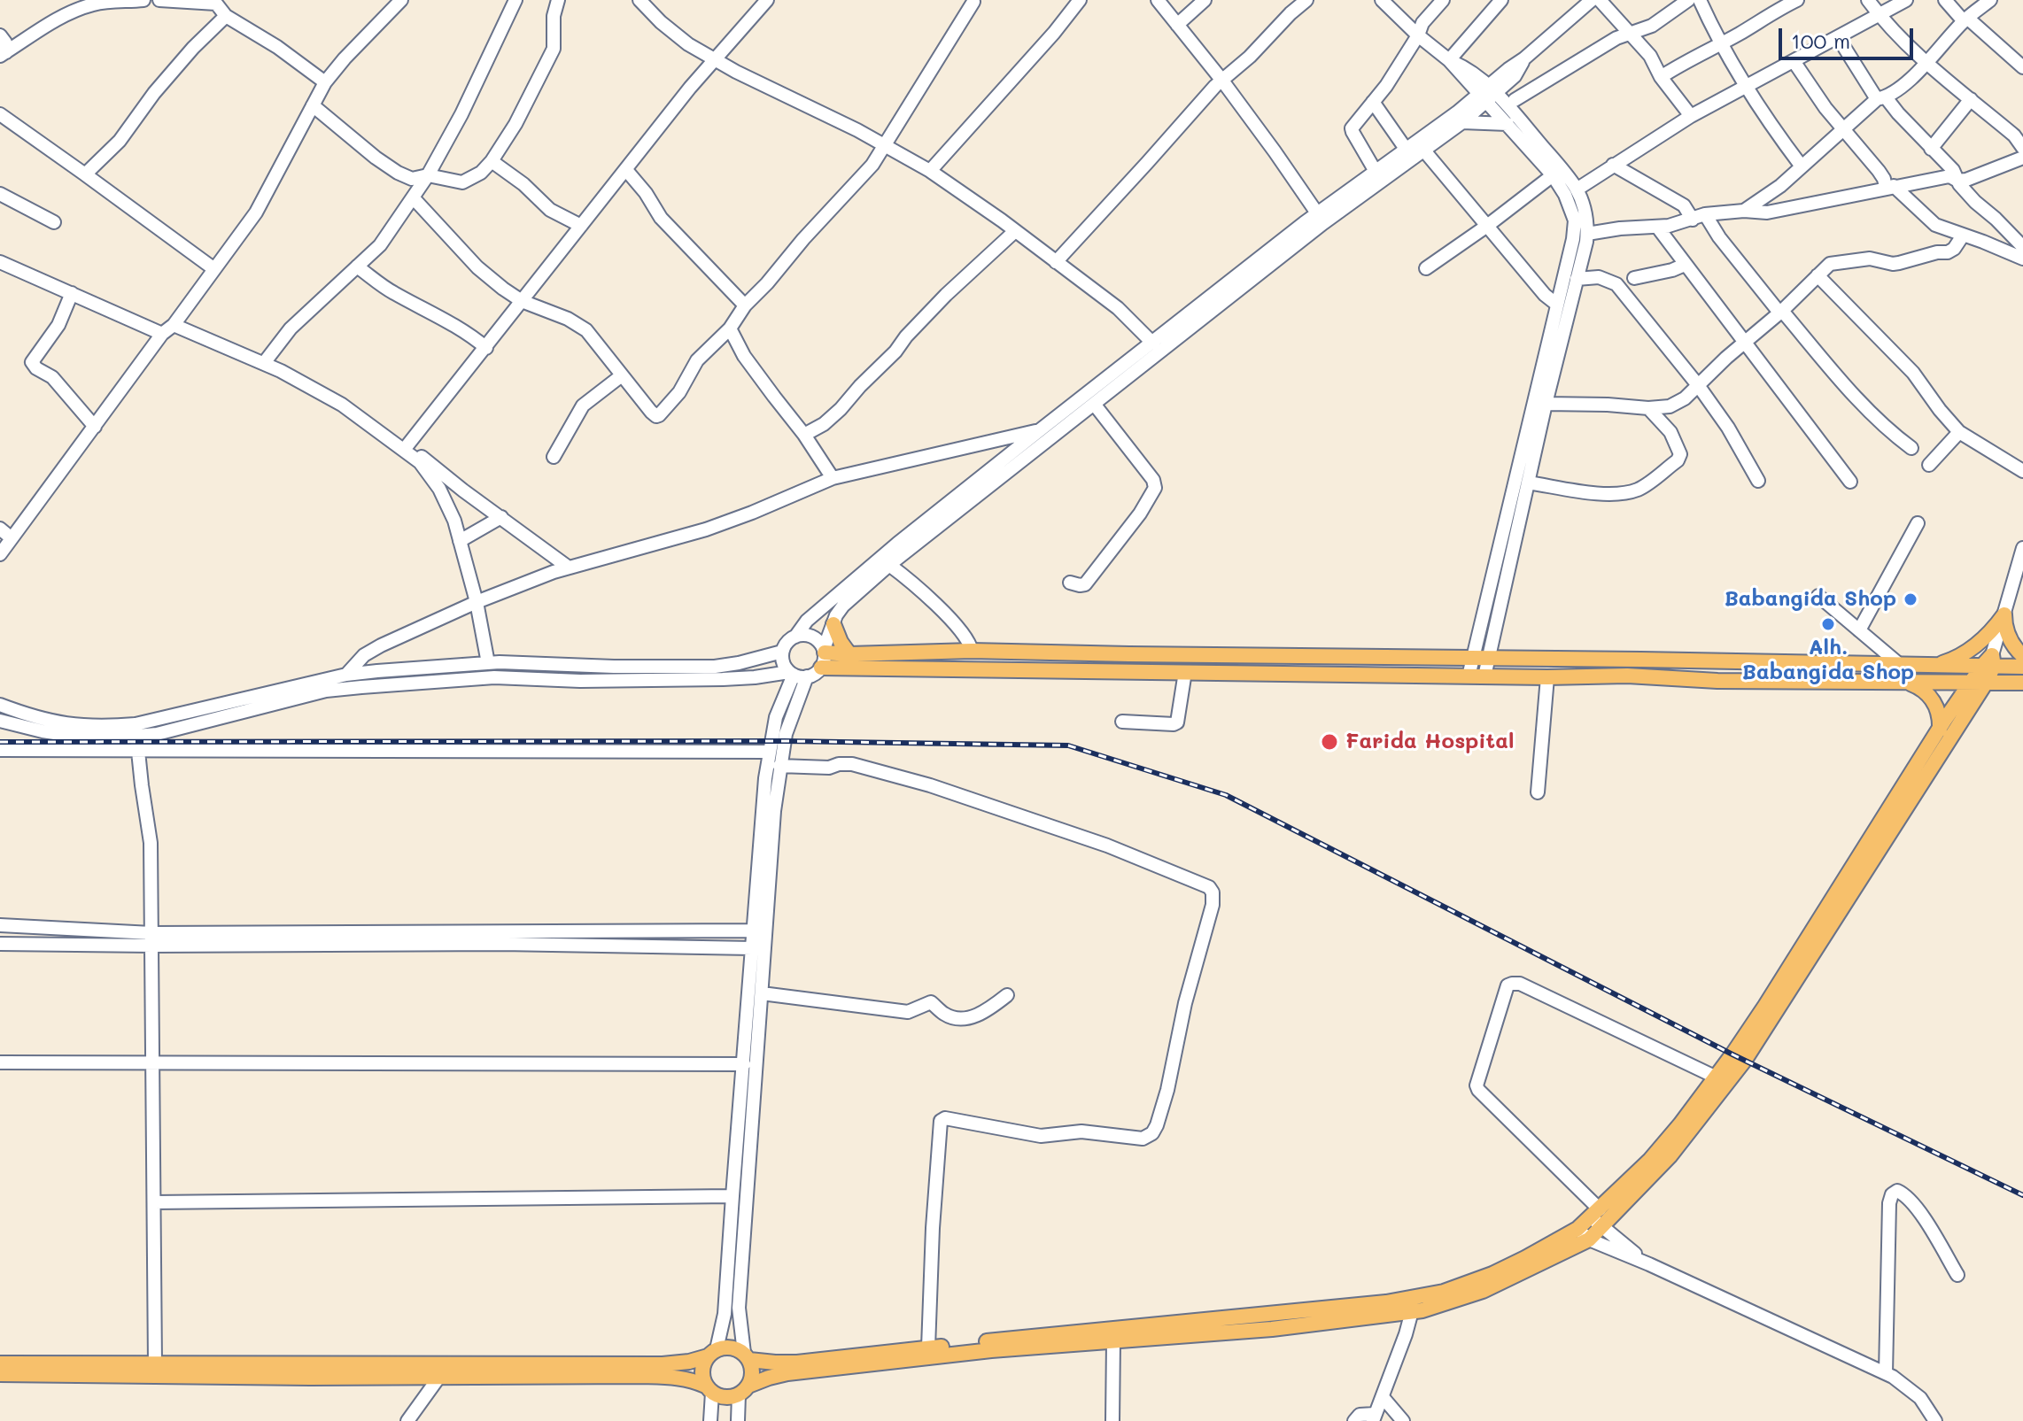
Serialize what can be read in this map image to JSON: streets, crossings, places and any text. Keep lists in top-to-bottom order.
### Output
{
  "places": ["Babangida Shop", "Alh. Babangida Shop", "Farida Hospital"],
  "scale_bar": "100 m"
}
